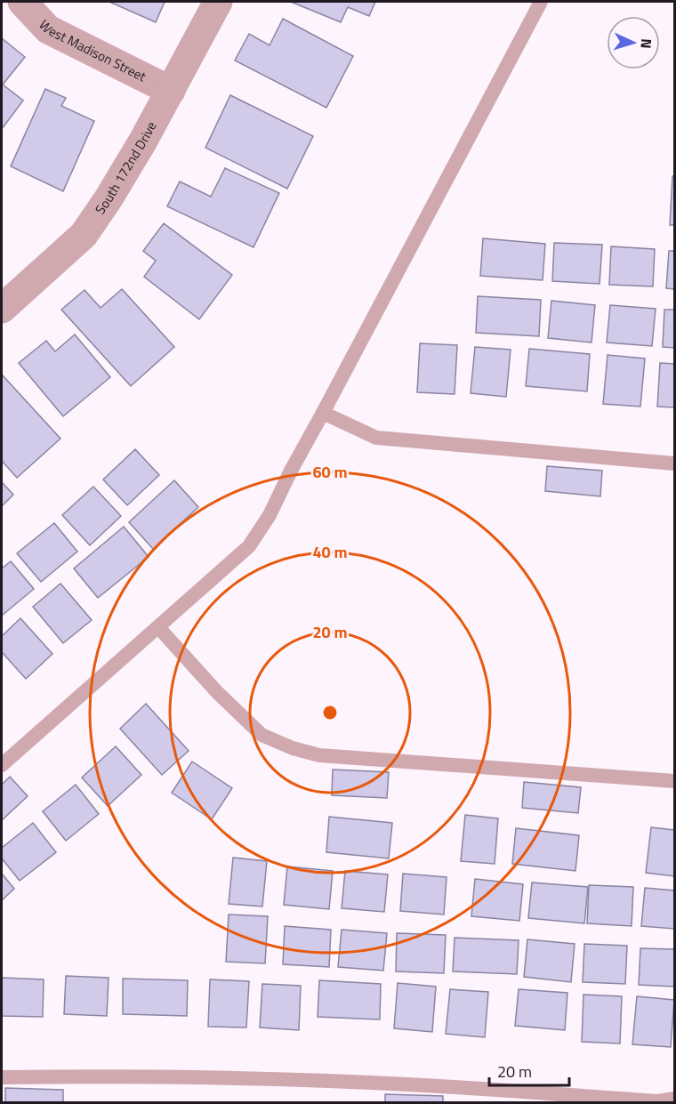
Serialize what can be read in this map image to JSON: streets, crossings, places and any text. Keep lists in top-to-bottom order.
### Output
{
  "streets": {
    "street": ["West Madison Street", "South 172nd Drive"]
  },
  "crossings": [
    ["West Madison Street", "South 172nd Drive"]
  ],
  "scale_bar": "20 m",
  "north": "right",
  "rings": ["60 m", "40 m", "20 m"]
}
